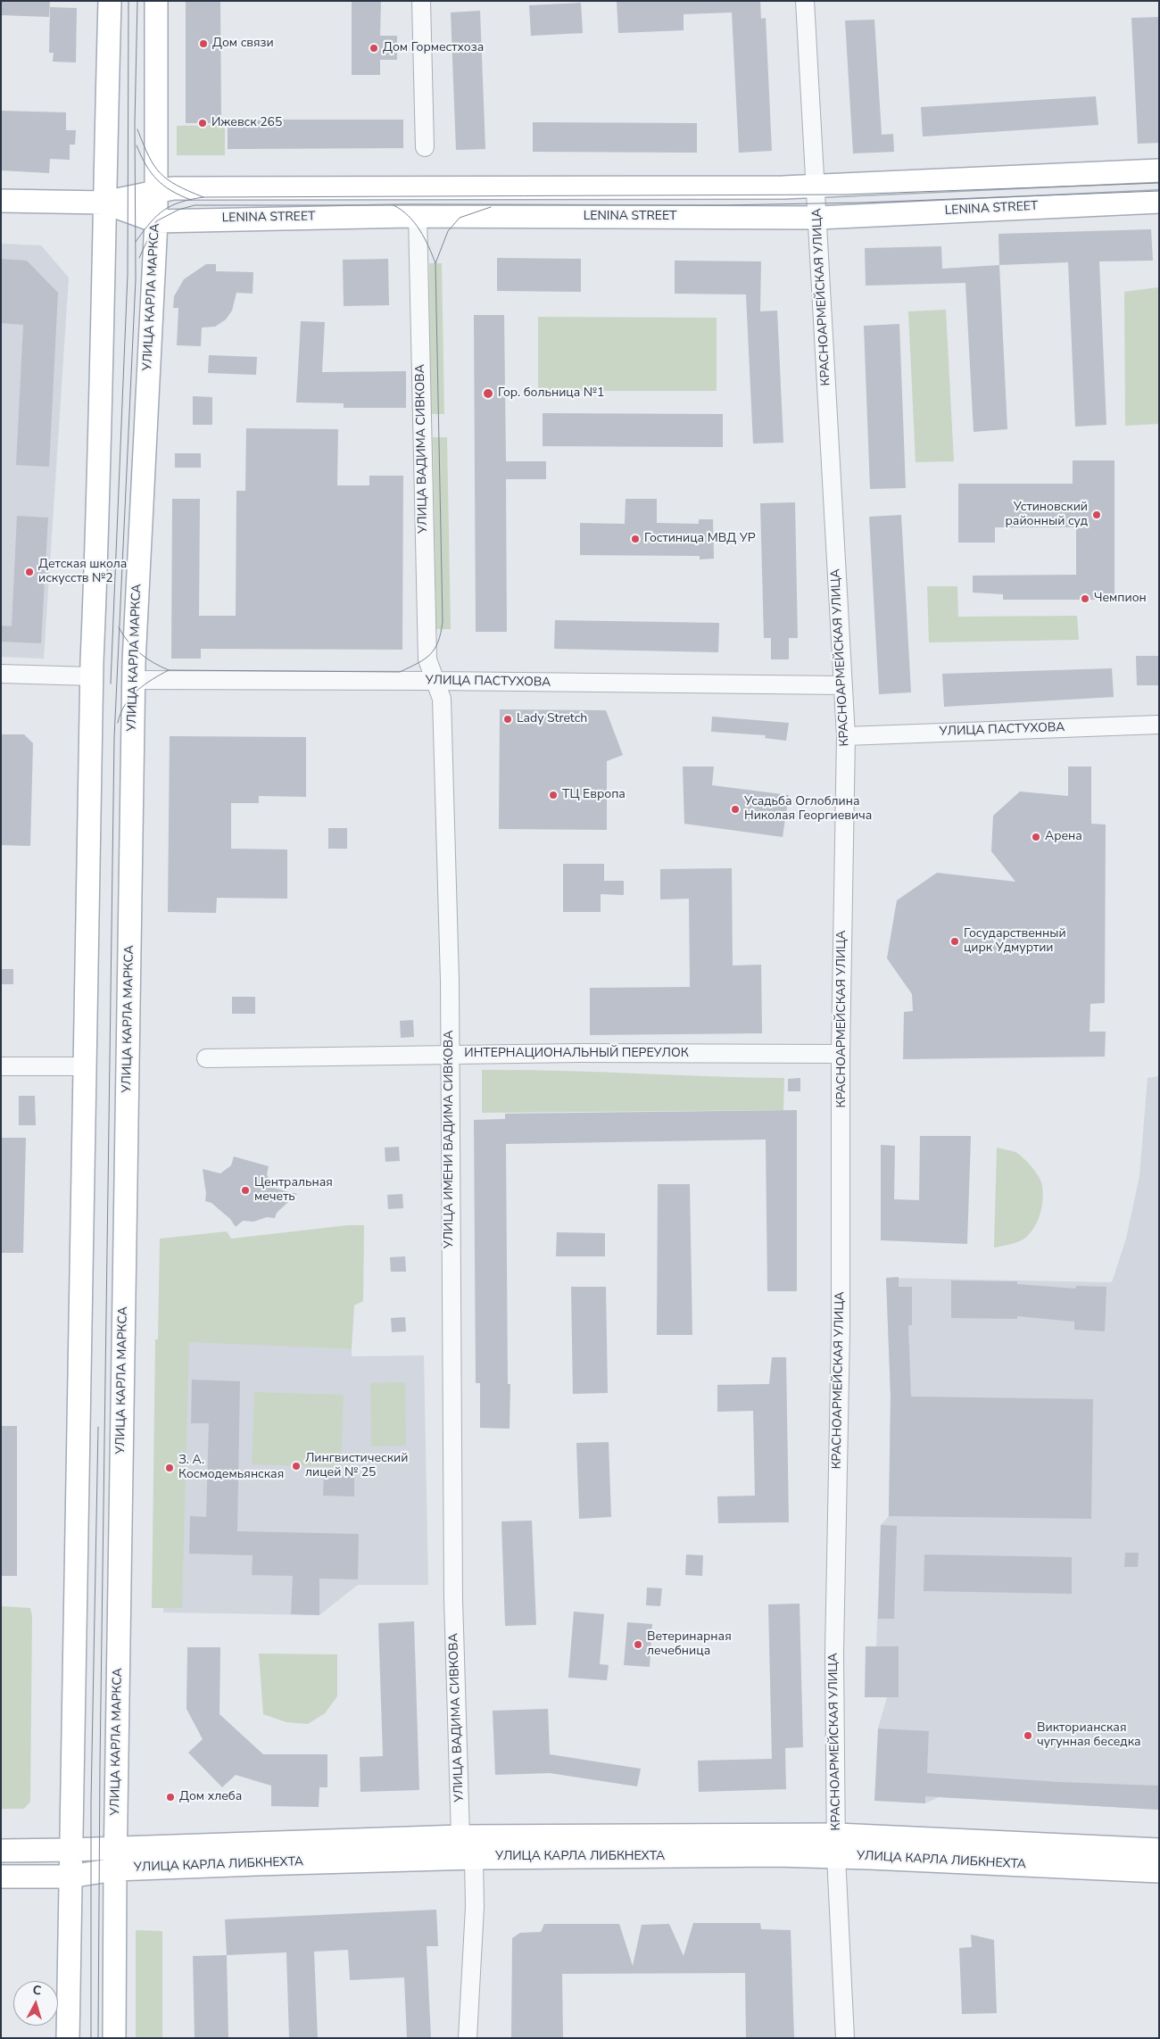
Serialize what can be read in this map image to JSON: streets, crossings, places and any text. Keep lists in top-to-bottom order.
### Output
{
  "streets": {
    "main road": ["LENINA STREET", "УЛИЦА КАРЛА МАРКСА", "УЛИЦА КАРЛА ЛИБКНЕХТА"],
    "street": [
      "КРАСНОАРМЕЙСКАЯ УЛИЦА",
      "УЛИЦА ВАДИМА СИВКОВА",
      "УЛИЦА ПАСТУХОВА",
      "ИНТЕРНАЦИОНАЛЬНЫЙ ПЕРЕУЛОК",
      "УЛИЦА ИМЕНИ ВАДИМА СИВКОВА"
    ]
  },
  "crossings": [
    ["LENINA STREET", "УЛИЦА КАРЛА МАРКСА"],
    ["LENINA STREET", "КРАСНОАРМЕЙСКАЯ УЛИЦА"],
    ["LENINA STREET", "УЛИЦА ВАДИМА СИВКОВА"],
    ["УЛИЦА КАРЛА МАРКСА", "УЛИЦА ПАСТУХОВА"],
    ["УЛИЦА КАРЛА МАРКСА", "УЛИЦА КАРЛА ЛИБКНЕХТА"],
    ["КРАСНОАРМЕЙСКАЯ УЛИЦА", "УЛИЦА ПАСТУХОВА"],
    ["КРАСНОАРМЕЙСКАЯ УЛИЦА", "ИНТЕРНАЦИОНАЛЬНЫЙ ПЕРЕУЛОК"],
    ["КРАСНОАРМЕЙСКАЯ УЛИЦА", "УЛИЦА КАРЛА ЛИБКНЕХТА"],
    ["УЛИЦА ВАДИМА СИВКОВА", "УЛИЦА ПАСТУХОВА"],
    ["УЛИЦА ВАДИМА СИВКОВА", "УЛИЦА ИМЕНИ ВАДИМА СИВКОВА"],
    ["УЛИЦА ВАДИМА СИВКОВА", "УЛИЦА КАРЛА ЛИБКНЕХТА"],
    ["УЛИЦА ПАСТУХОВА", "УЛИЦА ИМЕНИ ВАДИМА СИВКОВА"],
    ["ИНТЕРНАЦИОНАЛЬНЫЙ ПЕРЕУЛОК", "УЛИЦА ИМЕНИ ВАДИМА СИВКОВА"]
  ],
  "places": [
    "Дом связи",
    "Дом Горместхоза",
    "Ижевск 265",
    "Гор. больница №1",
    "Устиновский районный суд",
    "Гостиница МВД УР",
    "Детская школа искусств №2",
    "Чемпион",
    "Lady Stretch",
    "ТЦ Европа",
    "Усадьба Оглоблина Николая Георгиевича",
    "Арена",
    "Государственный цирк Удмуртии",
    "Центральная мечеть",
    "Лингвистический лицей № 25",
    "З. А. Космодемьянская",
    "Ветеринарная лечебница",
    "Викторианская чугунная беседка",
    "Дом хлеба"
  ],
  "north": "top"
}
